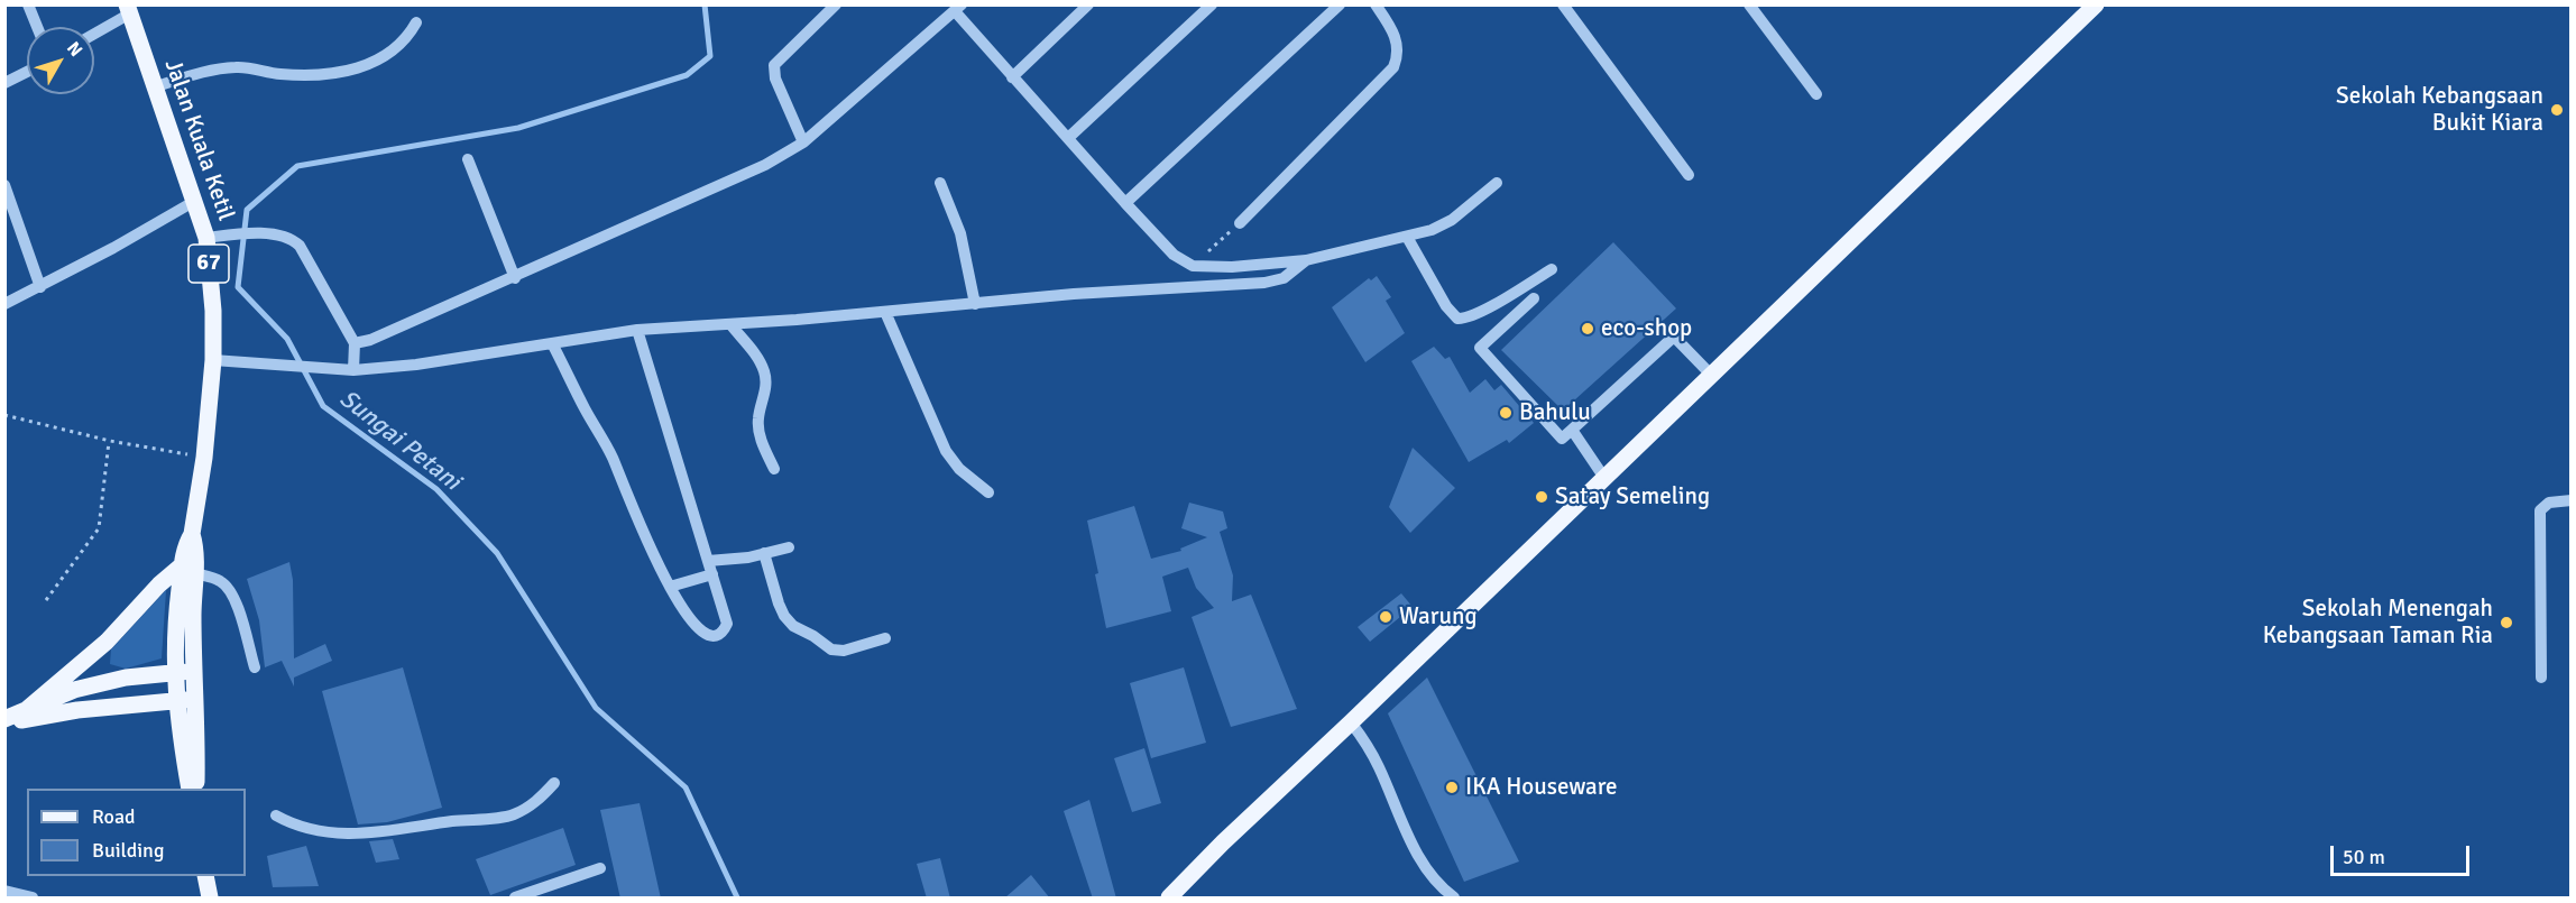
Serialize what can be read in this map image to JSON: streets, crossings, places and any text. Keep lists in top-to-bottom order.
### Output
{
  "streets": {
    "main road": ["Jalan Kuala Ketil", "67"]
  },
  "water": ["Sungai Petani"],
  "places": [
    "Sekolah Kebangsaan Bukit Kiara",
    "eco-shop",
    "Bahulu",
    "Satay Semeling",
    "Warung",
    "Sekolah Menengah Kebangsaan Taman Ria",
    "IKA Houseware"
  ],
  "legend": ["Road", "Building"],
  "scale_bar": "50 m",
  "north": "top right"
}
